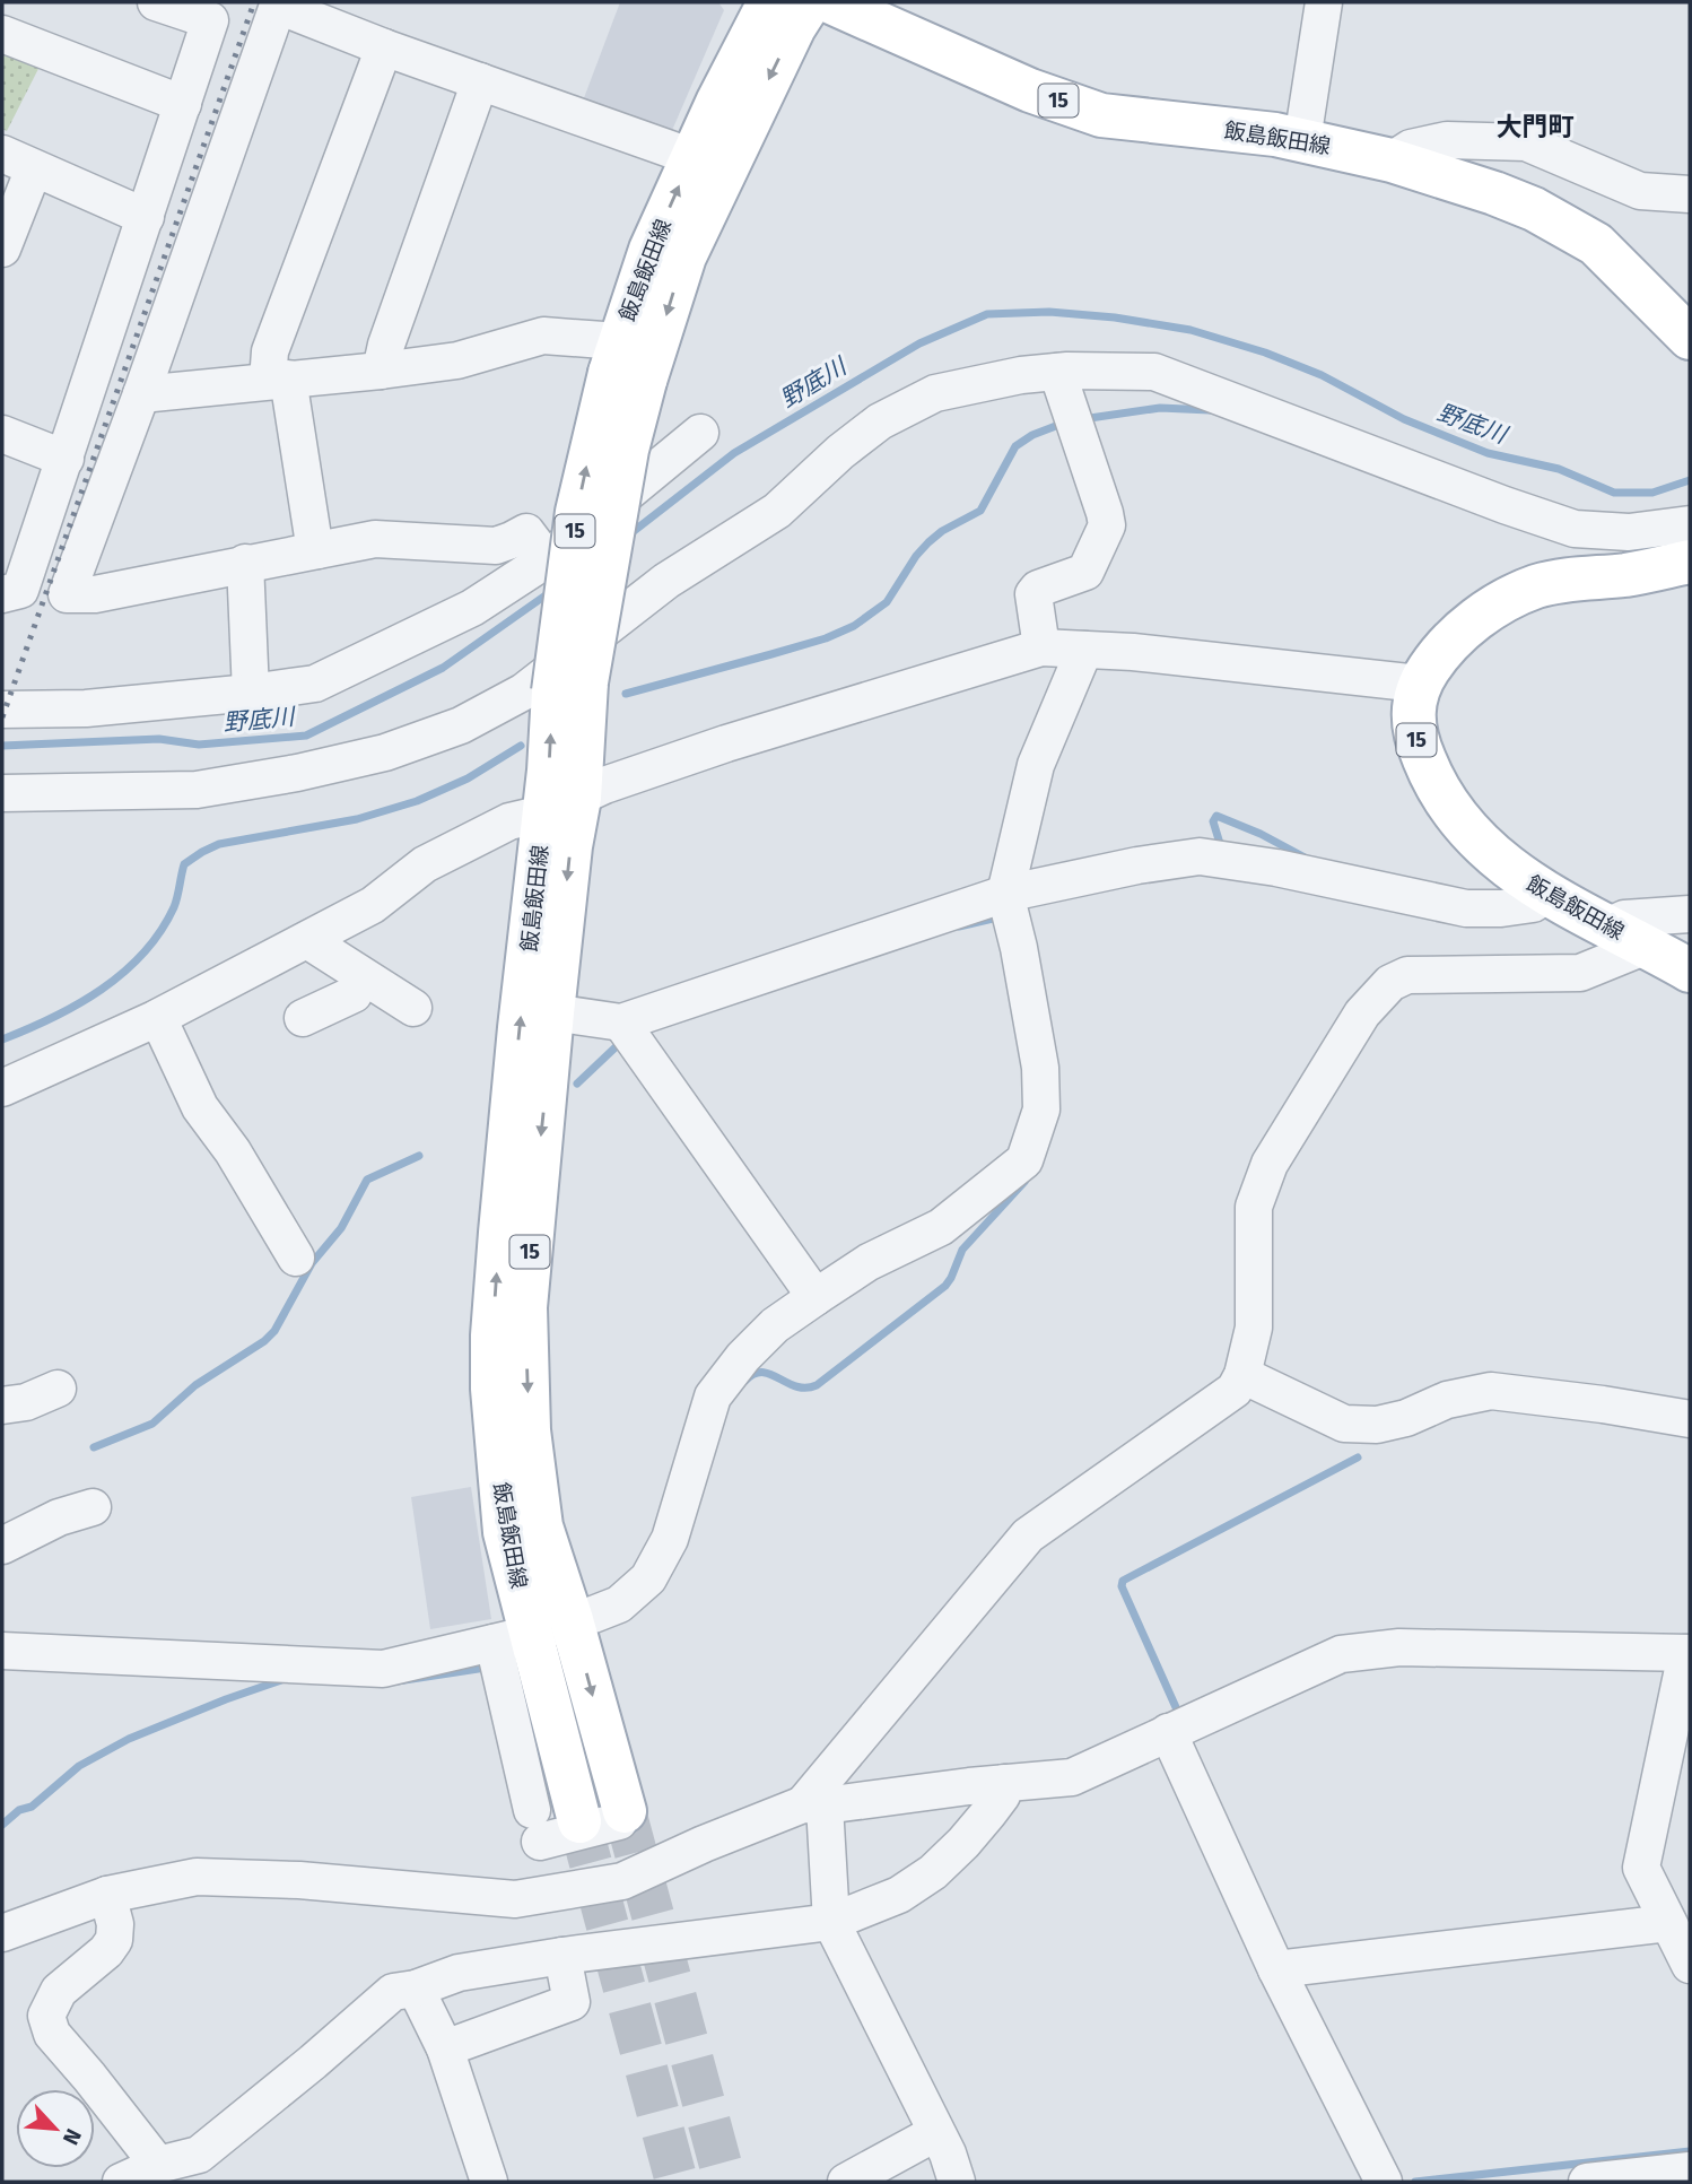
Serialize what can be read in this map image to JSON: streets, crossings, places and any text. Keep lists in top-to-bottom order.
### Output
{
  "streets": {
    "main road": ["15", "飯島飯田線"]
  },
  "districts": ["大門町"],
  "water": ["野底川"],
  "north": "bottom right"
}
